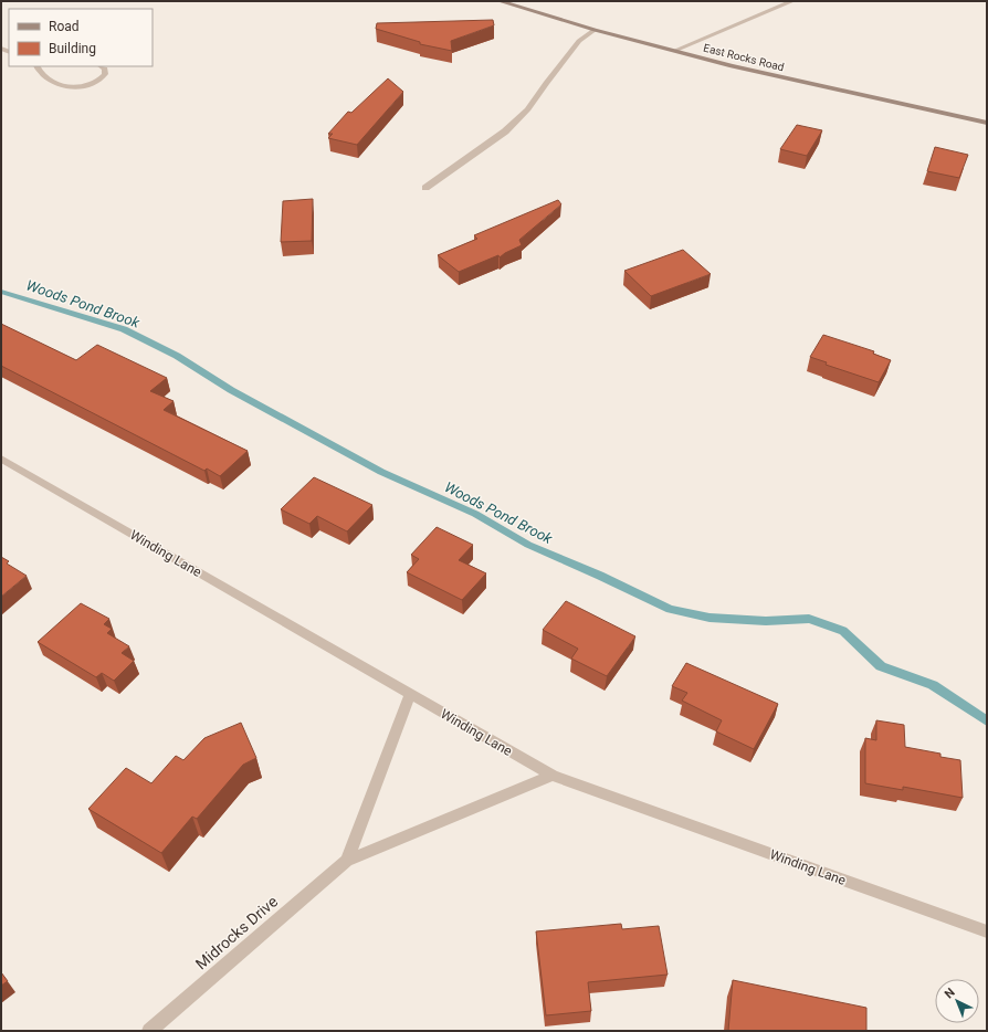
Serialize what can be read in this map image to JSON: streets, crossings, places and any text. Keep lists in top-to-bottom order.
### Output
{
  "streets": {
    "street": ["East Rocks Road", "Winding Lane", "Midrocks Drive"]
  },
  "crossings": [
    ["Winding Lane", "Midrocks Drive"]
  ],
  "water": ["Woods Pond Brook"],
  "legend": ["Road", "Building"],
  "north": "top left"
}
